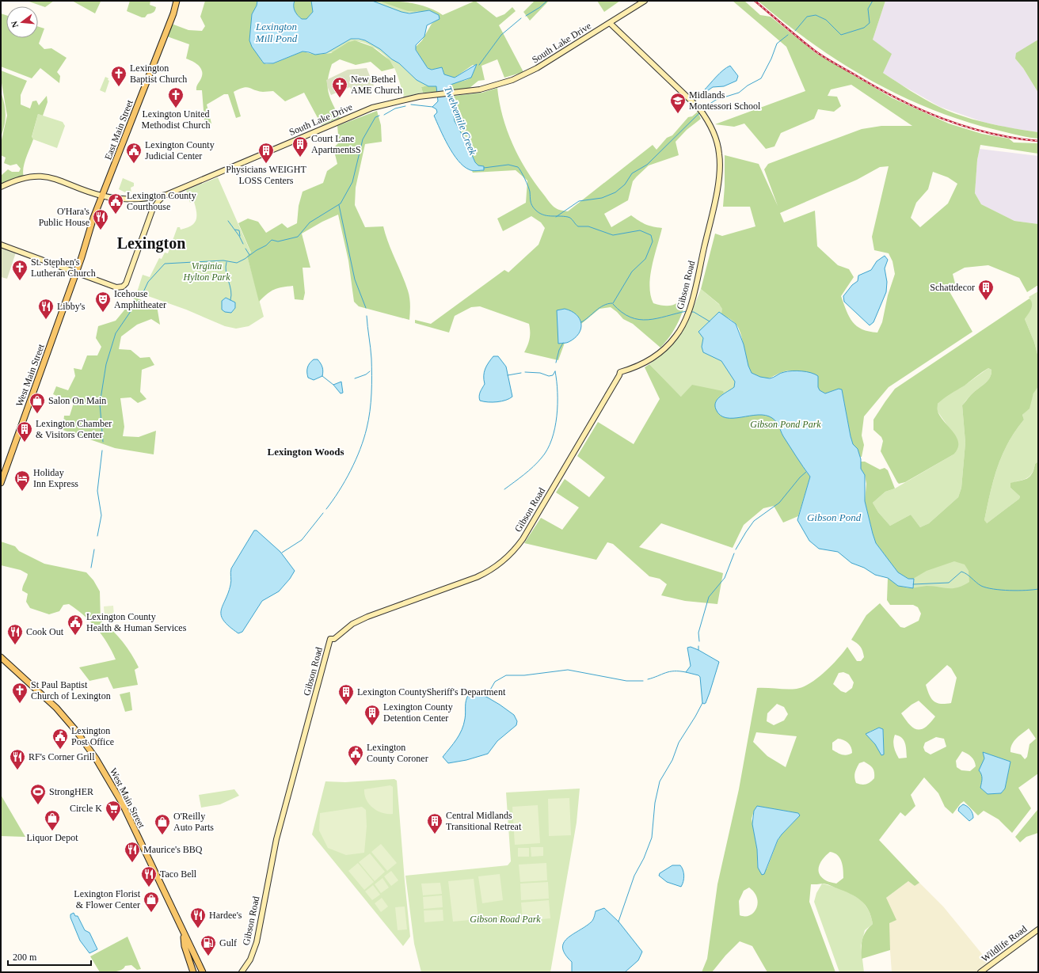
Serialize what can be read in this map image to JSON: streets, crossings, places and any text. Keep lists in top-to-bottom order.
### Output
{
  "streets": {
    "main road": ["East Main Street", "West Main Street"],
    "street": ["South Lake Drive", "Gibson Road", "Wildlife Road"]
  },
  "crossings": [
    ["South Lake Drive", "East Main Street"],
    ["South Lake Drive", "Gibson Road"],
    ["East Main Street", "West Main Street"]
  ],
  "districts": ["Lexington", "Lexington Woods"],
  "water": ["Lexington Mill Pond", "Twelvemile Creek", "Gibson Pond"],
  "parks": ["Virginia Hylton Park", "Gibson Pond Park", "Gibson Road Park"],
  "places": {
    "church": [
      "Lexington Baptist Church",
      "New Bethel AME Church",
      "Lexington United Methodist Church",
      "St. Stephen's Lutheran Church",
      "St Paul Baptist Church of Lexington"
    ],
    "school or university": ["Midlands Montessori School"],
    "building": [
      "Court Lane ApartmentsS",
      "Physicians WEIGHT LOSS Centers",
      "Schattdecor",
      "Lexington Chamber & Visitors Center",
      "Lexington CountySheriff's Department",
      "Lexington County Detention Center",
      "Central Midlands Transitional Retreat"
    ],
    "public building": [
      "Lexington County Judicial Center",
      "Lexington County Courthouse",
      "Lexington County Health & Human Services",
      "Lexington Post Office",
      "Lexington County Coroner"
    ],
    "restaurant": [
      "O'Hara's Public House",
      "Libby's",
      "Cook Out",
      "RF's Corner Grill",
      "Maurice's BBQ",
      "Taco Bell",
      "Hardee's"
    ],
    "theatre": ["Icehouse Amphitheater"],
    "shop": [
      "Salon On Main",
      "Liquor Depot",
      "O'Reilly Auto Parts",
      "Lexington Florist & Flower Center"
    ],
    "hotel": ["Holiday Inn Express"],
    "sports": ["StrongHER"],
    "supermarket": ["Circle K"],
    "fuel station": ["Gulf"]
  },
  "scale_bar": "200 m",
  "north": "left"
}
